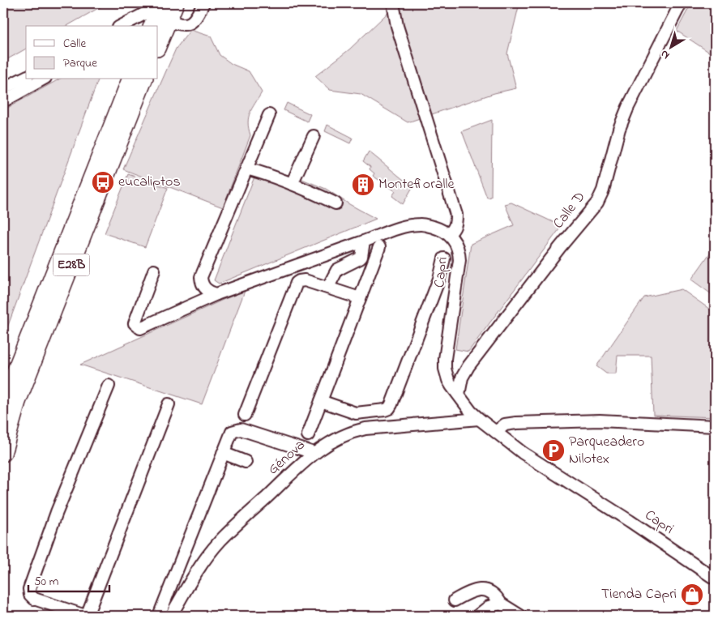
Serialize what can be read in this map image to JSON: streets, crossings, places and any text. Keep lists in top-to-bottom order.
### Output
{
  "streets": {
    "main road": ["E28B"],
    "street": ["Calle D", "Capri", "Génova"]
  },
  "crossings": [
    ["Calle D", "Capri"],
    ["Capri", "Génova"]
  ],
  "places": {
    "bus stop": ["eucaliptos"],
    "building": ["Montefioralle"],
    "parking": ["Parqueadero Nilotex"],
    "shop": ["Tienda Capri"]
  },
  "legend": ["Calle", "Parque"],
  "scale_bar": "50 m",
  "north": "bottom left"
}
